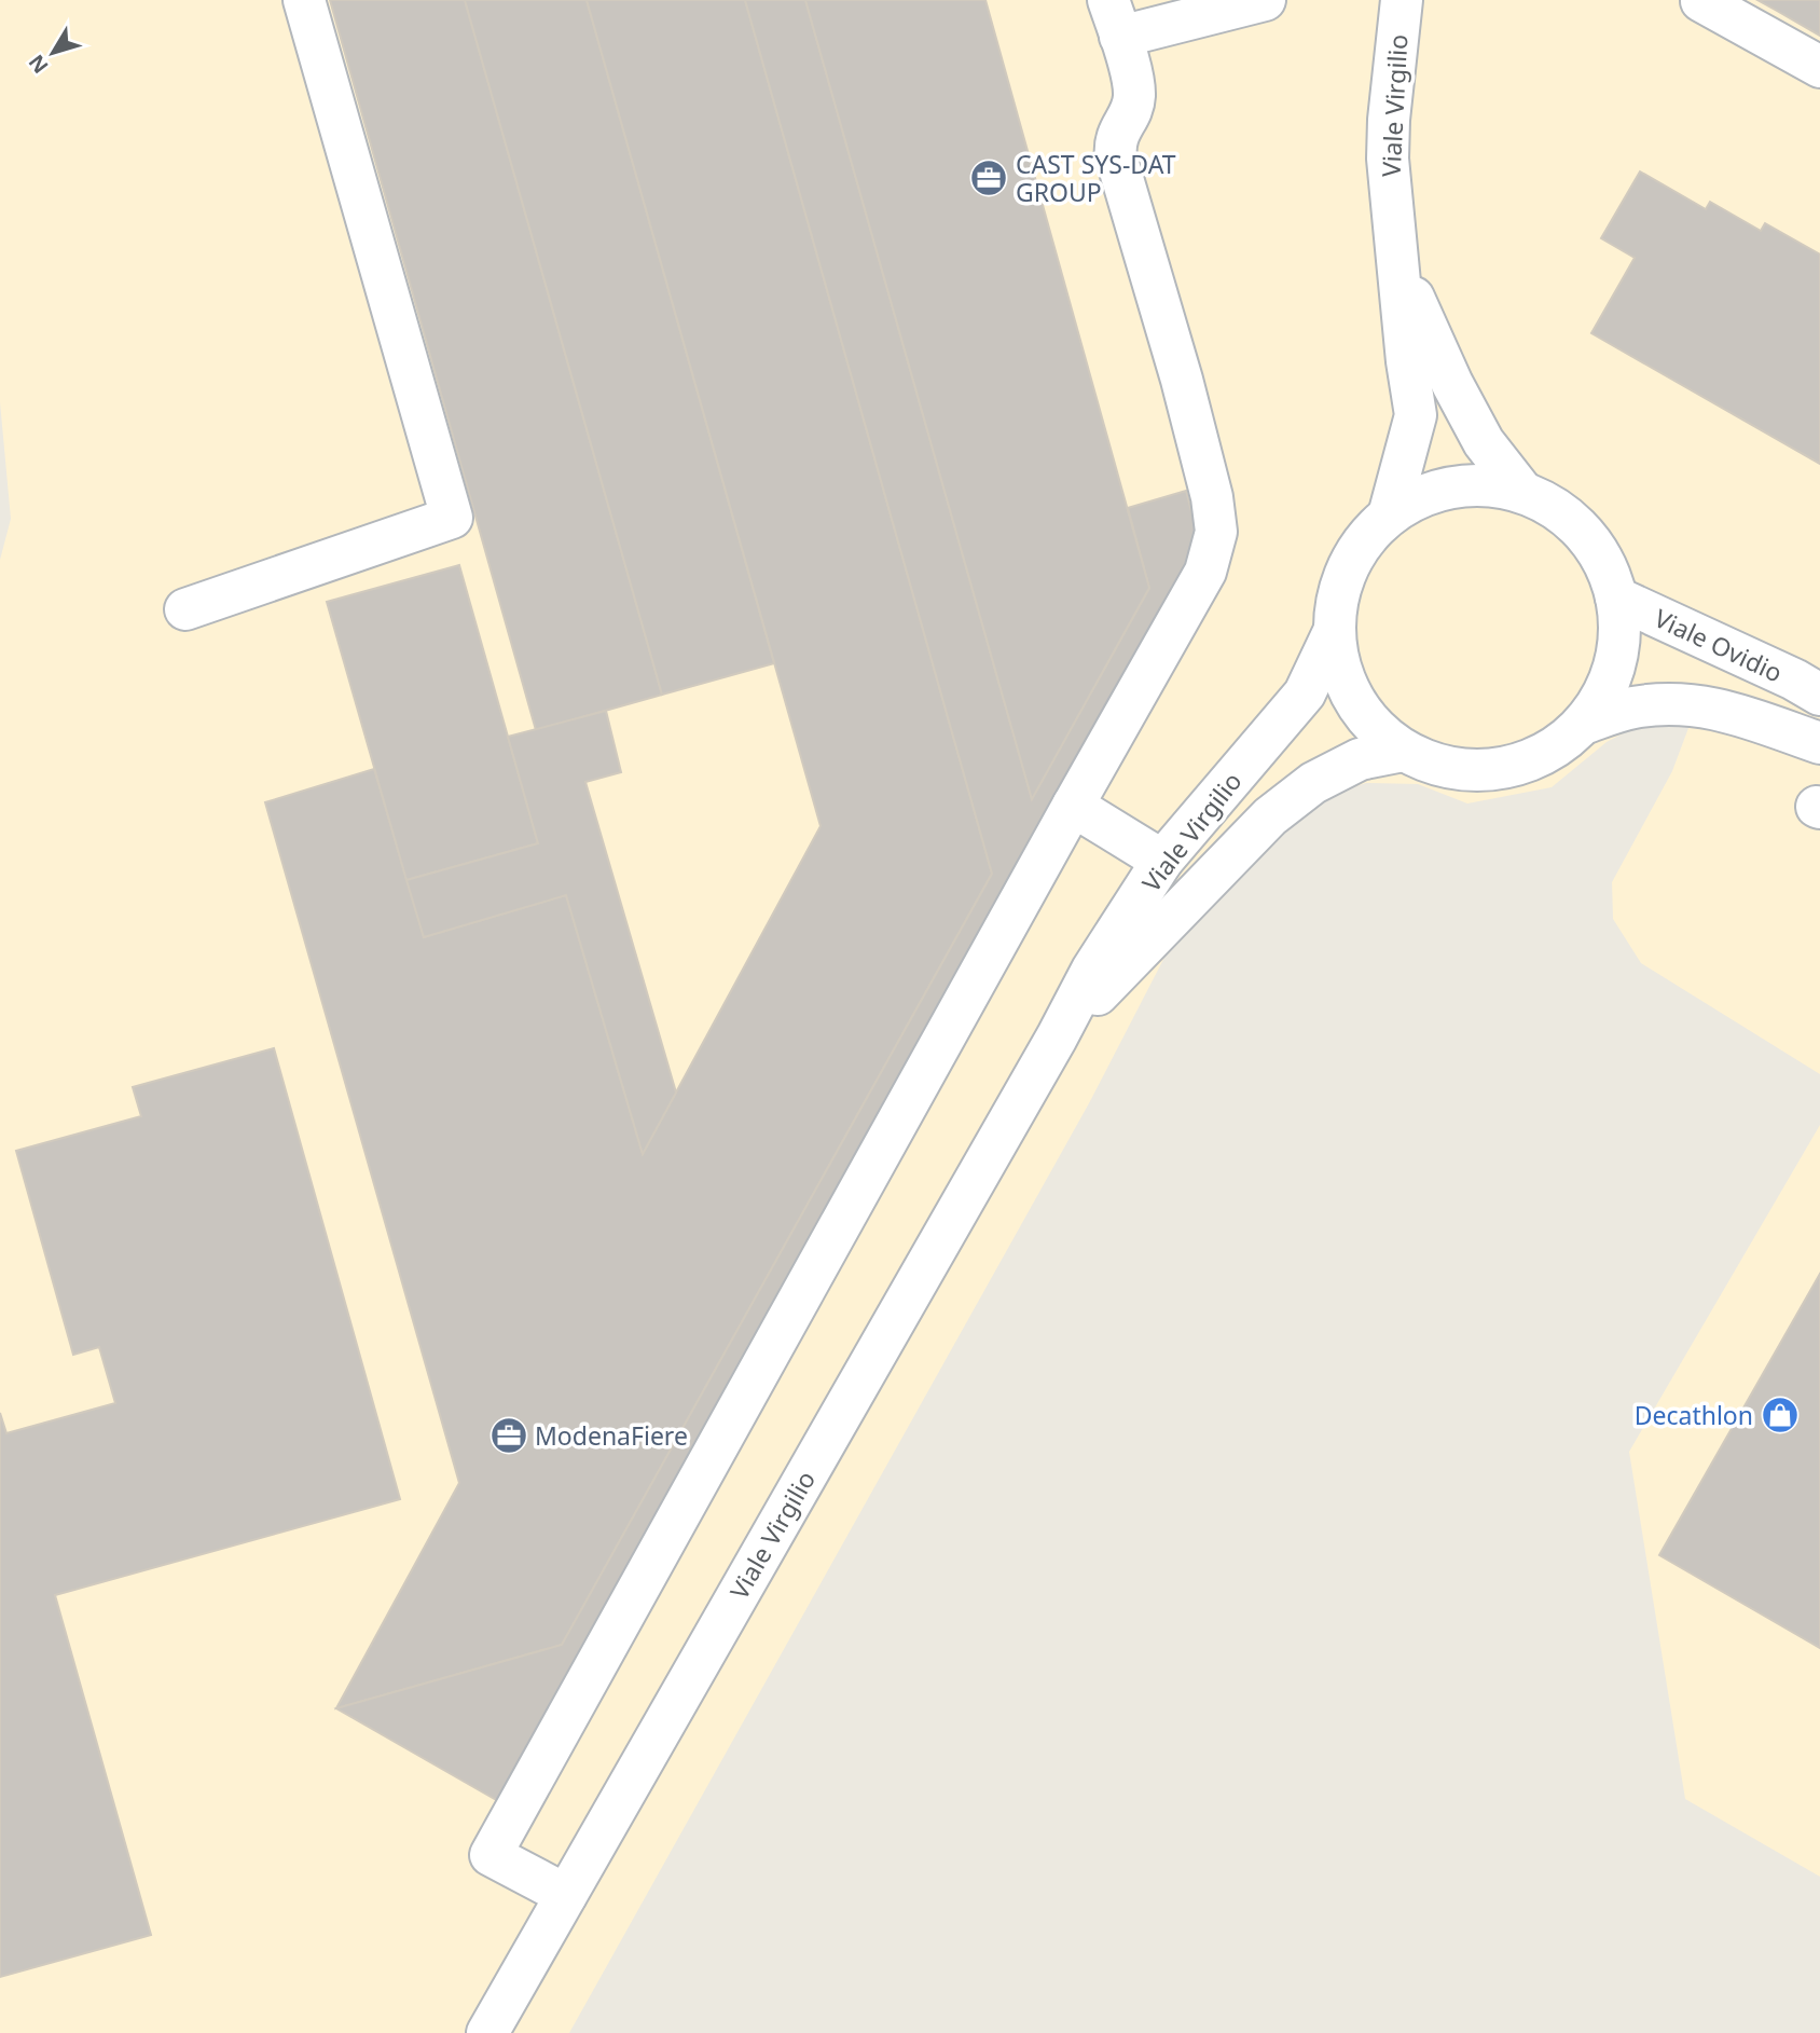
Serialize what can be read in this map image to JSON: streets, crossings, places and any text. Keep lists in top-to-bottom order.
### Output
{
  "streets": {
    "street": ["Viale Virgilio", "Viale Ovidio"]
  },
  "places": {
    "office": ["CAST SYS-DAT GROUP", "ModenaFiere"],
    "shop": ["Decathlon"]
  },
  "north": "bottom left"
}
